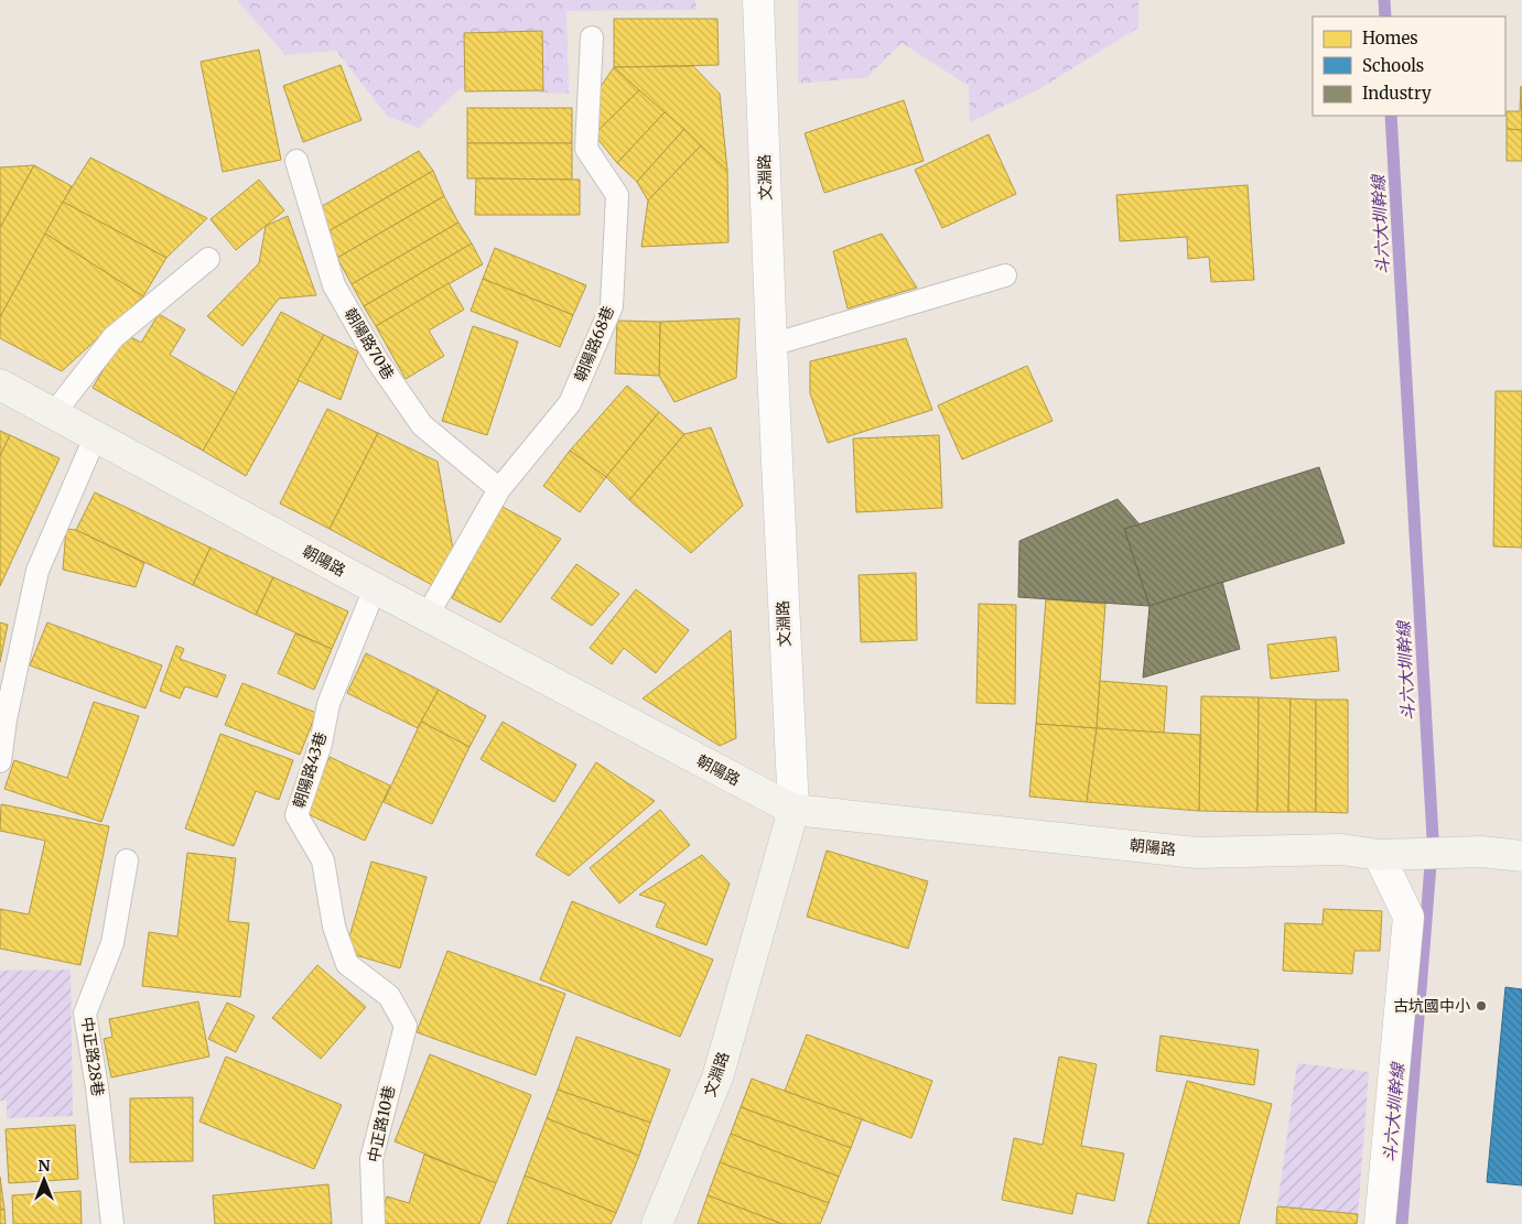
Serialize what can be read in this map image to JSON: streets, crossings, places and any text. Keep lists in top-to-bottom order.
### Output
{
  "streets": {
    "main road": ["文淵路", "朝陽路"],
    "lane": [
      "朝陽路70巷",
      "朝陽路68巷",
      "朝陽路43巷",
      "中正路28巷",
      "中正路10巷"
    ]
  },
  "crossings": [
    ["文淵路", "朝陽路"],
    ["朝陽路70巷", "朝陽路68巷"],
    ["朝陽路68巷", "朝陽路"],
    ["朝陽路", "朝陽路43巷"],
    ["朝陽路43巷", "中正路10巷"]
  ],
  "water": ["斗六大圳幹線"],
  "places": ["古坑國中小"],
  "legend": ["Homes", "Schools", "Industry"],
  "north": "top"
}
